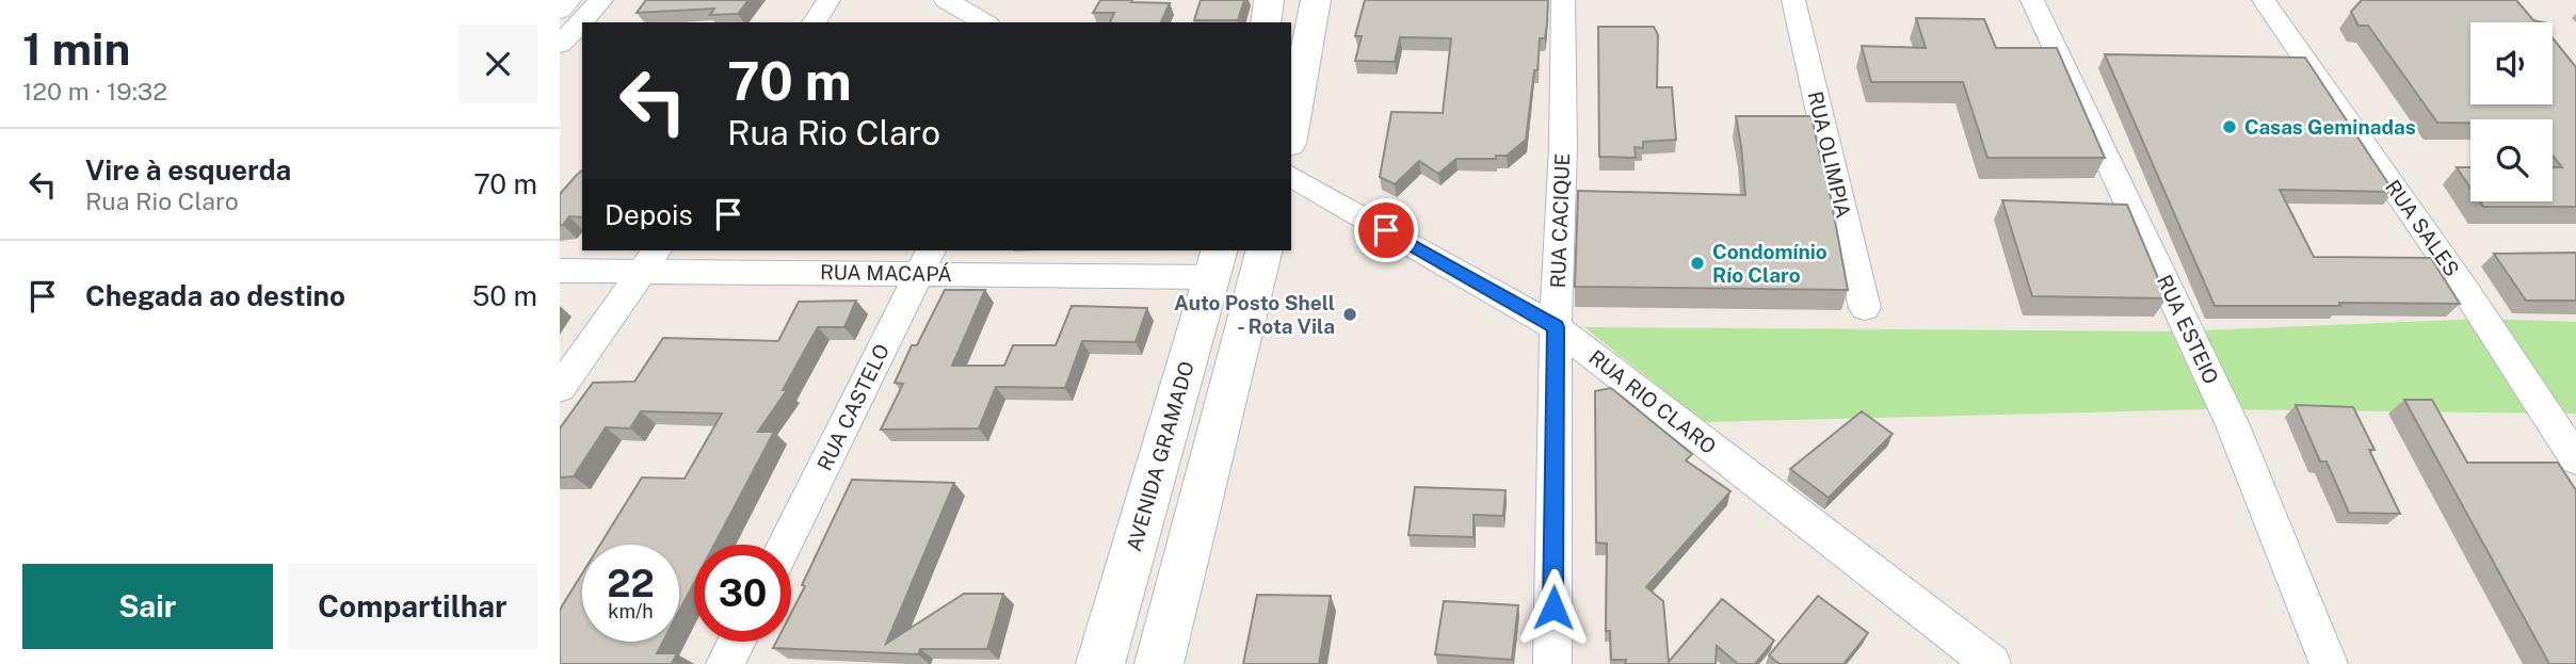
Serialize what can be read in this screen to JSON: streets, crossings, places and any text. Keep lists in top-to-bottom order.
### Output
{
  "streets": {
    "street": [
      "RUA OLIMPIA",
      "RUA CACIQUE",
      "RUA SALES",
      "RUA MACAPÁ",
      "RUA ESTEIO",
      "RUA RIO CLARO",
      "RUA CASTELO",
      "AVENIDA GRAMADO"
    ]
  },
  "crossings": [
    ["RUA CACIQUE", "RUA RIO CLARO"],
    ["RUA MACAPÁ", "RUA CASTELO"],
    ["RUA MACAPÁ", "AVENIDA GRAMADO"]
  ],
  "places": ["Casas Geminadas", "Condomínio Río Claro", "Auto Posto Shell - Rota Vila"],
  "page": {
    "heading": ["1 min", "120 m · 19:32"],
    "turn": ["70 m", "Rua Rio Claro"],
    "list": [
      {
        "name": "Vire à esquerda",
        "note": "Rua Rio Claro",
        "value": "70 m"
      },
      {
        "name": "Chegada ao destino",
        "value": "50 m"
      }
    ],
    "then": "Depois",
    "speed": "22 km/h",
    "limit": "30",
    "buttons": ["Sair", "Compartilhar"]
  }
}
